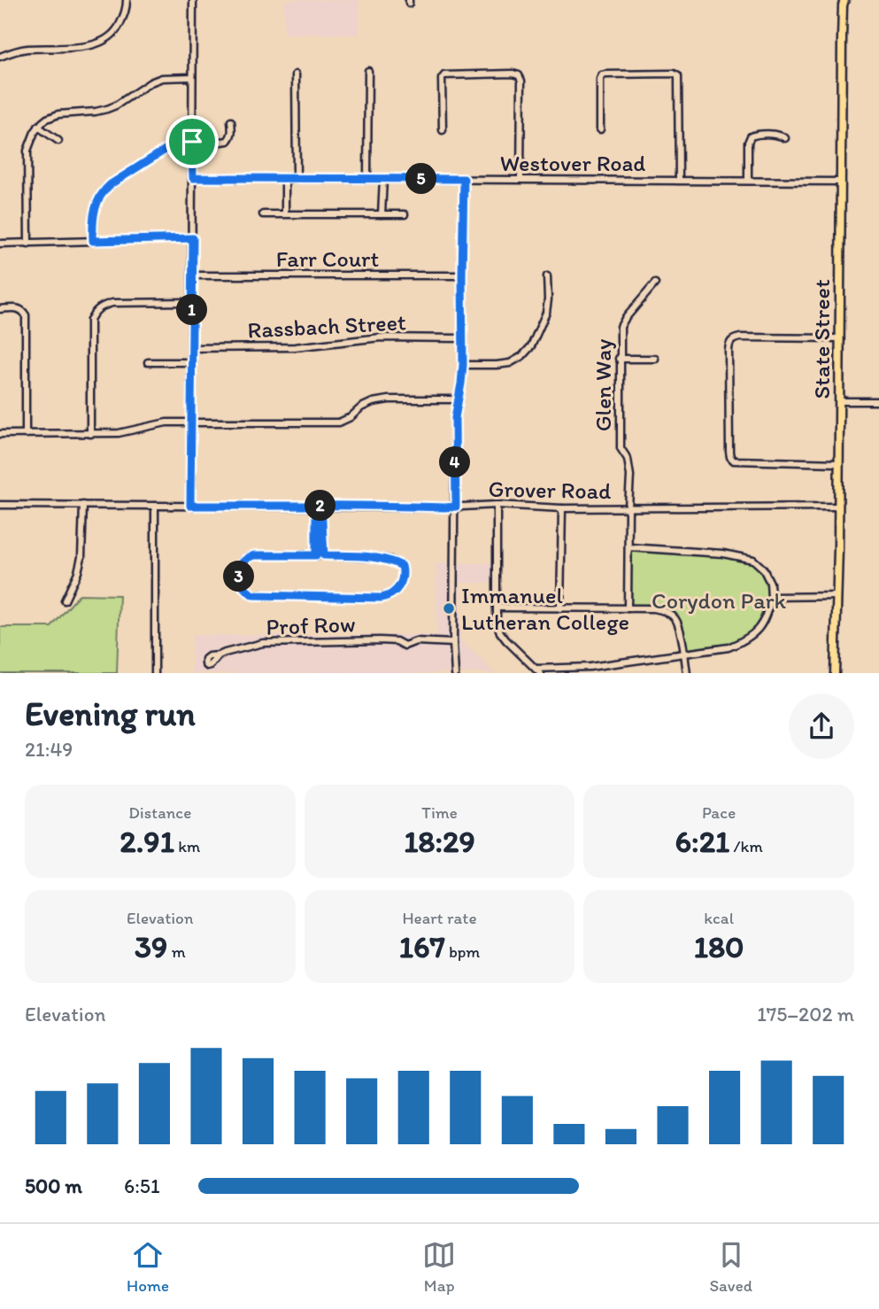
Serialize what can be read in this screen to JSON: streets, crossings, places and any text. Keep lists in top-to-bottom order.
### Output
{
  "streets": {
    "main road": ["State Street"],
    "street": [
      "Westover Road",
      "Farr Court",
      "Rassbach Street",
      "Glen Way",
      "Grover Road",
      "Prof Row"
    ]
  },
  "crossings": [
    ["Westover Road", "State Street"],
    ["State Street", "Grover Road"],
    ["Glen Way", "Grover Road"]
  ],
  "parks": ["Corydon Park"],
  "places": ["Immanuel Lutheran College"],
  "page": {
    "pins": [
      "5",
      "1",
      "4",
      "2",
      "3"
    ],
    "heading": ["Evening run", "21:49"],
    "stats": [
      ["Distance", "2.91 km"],
      ["Time", "18:29"],
      ["Pace", "6:21 /km"],
      ["Elevation", "39 m"],
      ["Heart rate", "167 bpm"],
      ["kcal", "180"]
    ],
    "chart": ["Elevation", "175–202 m"],
    "list": [
      {
        "name": "500 m",
        "note": "6:51"
      }
    ],
    "tabs": ["Home", "Map", "Saved"]
  }
}
